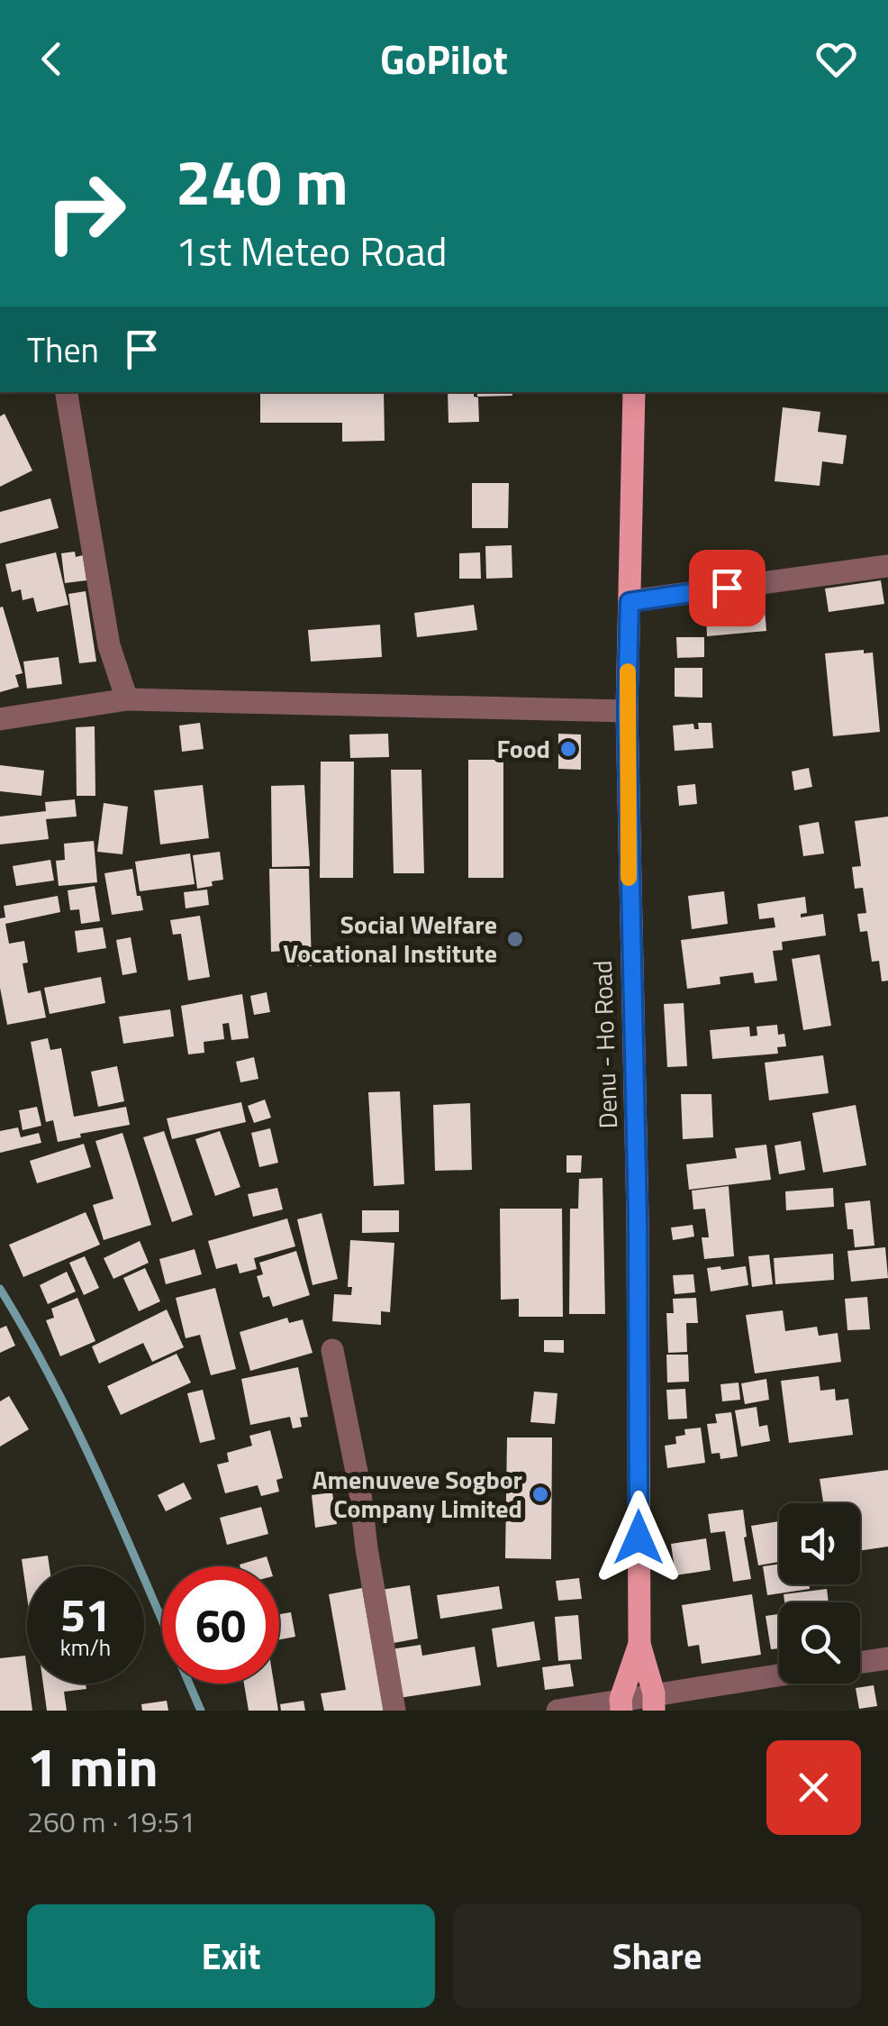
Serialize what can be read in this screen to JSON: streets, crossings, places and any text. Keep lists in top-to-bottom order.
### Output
{
  "streets": {
    "main road": ["Denu - Ho Road"]
  },
  "places": ["Food", "Social Welfare Vocational Institute", "Amenuveve Sogbor Company Limited"],
  "page": {
    "header": "GoPilot",
    "turn": ["240 m", "1st Meteo Road"],
    "then": "Then",
    "speed": "51 km/h",
    "limit": "60",
    "heading": ["1 min", "260 m · 19:51"],
    "buttons": ["Exit", "Share"]
  }
}
